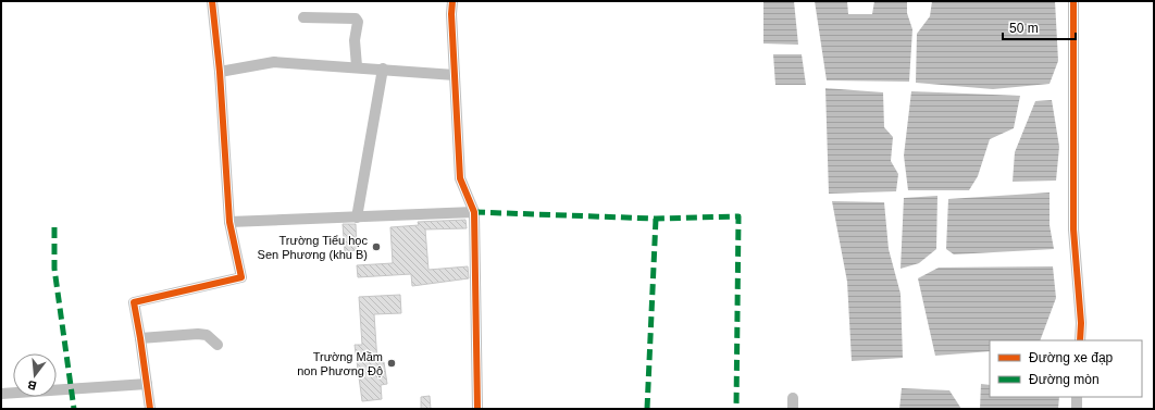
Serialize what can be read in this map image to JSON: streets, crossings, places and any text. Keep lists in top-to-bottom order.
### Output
{
  "places": ["Trường Tiểu học Sen Phương (khu B)", "Trường Mầm non Phương Độ"],
  "legend": ["Đường xe đạp", "Đường mòn"],
  "scale_bar": "50 m",
  "north": "bottom"
}
